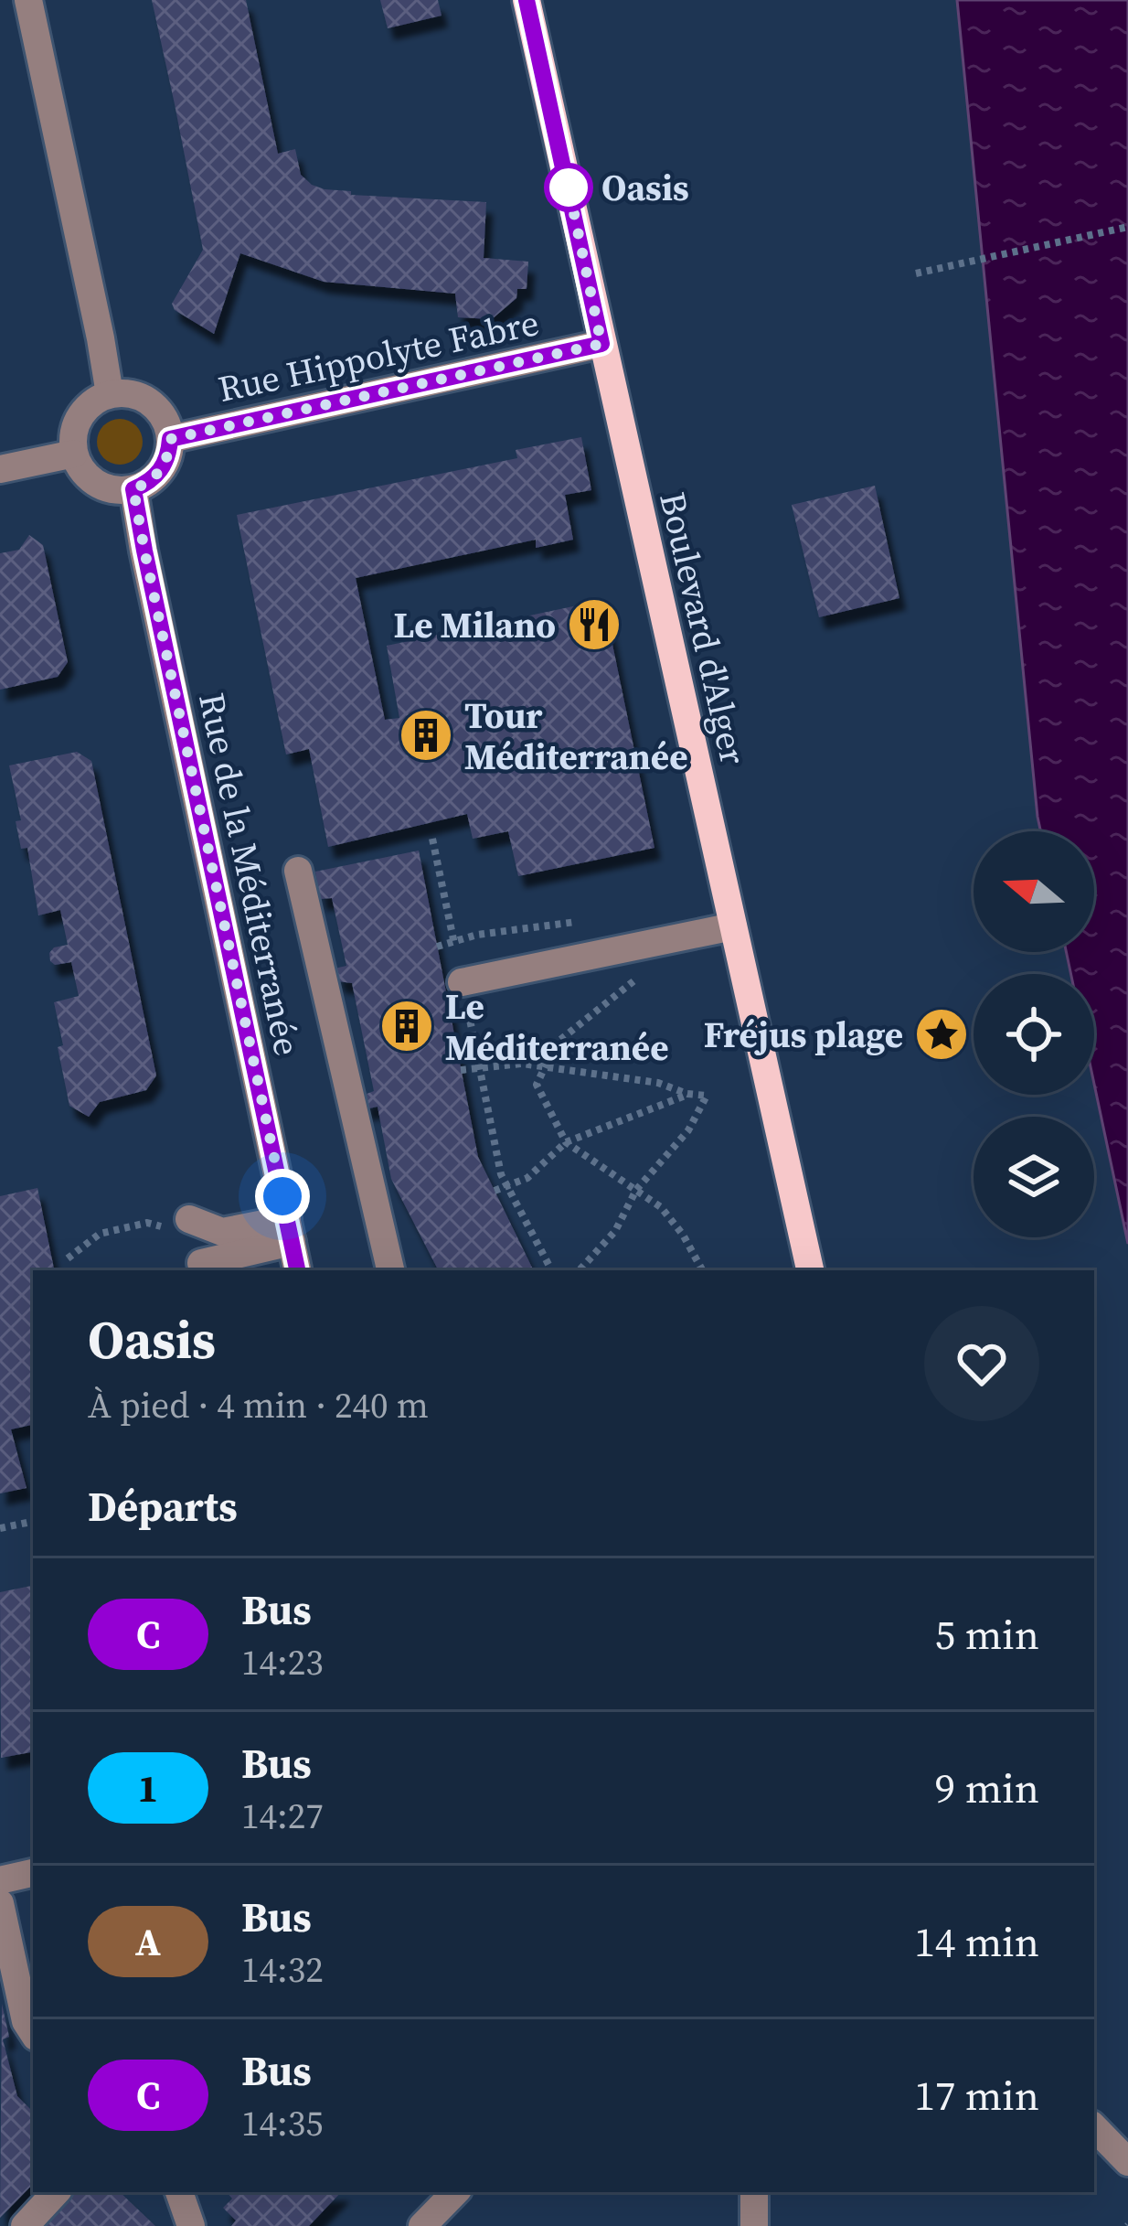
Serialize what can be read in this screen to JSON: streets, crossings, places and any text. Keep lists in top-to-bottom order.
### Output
{
  "streets": {
    "main road": ["Boulevard d'Alger"],
    "street": ["Rue Hippolyte Fabre", "Rue de la Méditerranée"]
  },
  "crossings": [
    ["Rue Hippolyte Fabre", "Boulevard d'Alger"],
    ["Rue Hippolyte Fabre", "Rue de la Méditerranée"]
  ],
  "places": {
    "other": ["Oasis"],
    "restaurant": ["Le Milano"],
    "building": ["Tour Méditerranée", "Le Méditerranée"],
    "place": ["Fréjus plage"]
  },
  "lines": ["bus line C"],
  "north": "left",
  "page": {
    "heading": [
      ["Oasis", "À pied · 4 min · 240 m"],
      "Départs"
    ],
    "list": [
      {
        "mark": "C",
        "name": "Bus",
        "note": "14:23",
        "value": "5 min"
      },
      {
        "mark": "1",
        "name": "Bus",
        "note": "14:27",
        "value": "9 min"
      },
      {
        "mark": "A",
        "name": "Bus",
        "note": "14:32",
        "value": "14 min"
      },
      {
        "mark": "C",
        "name": "Bus",
        "note": "14:35",
        "value": "17 min"
      }
    ]
  }
}
